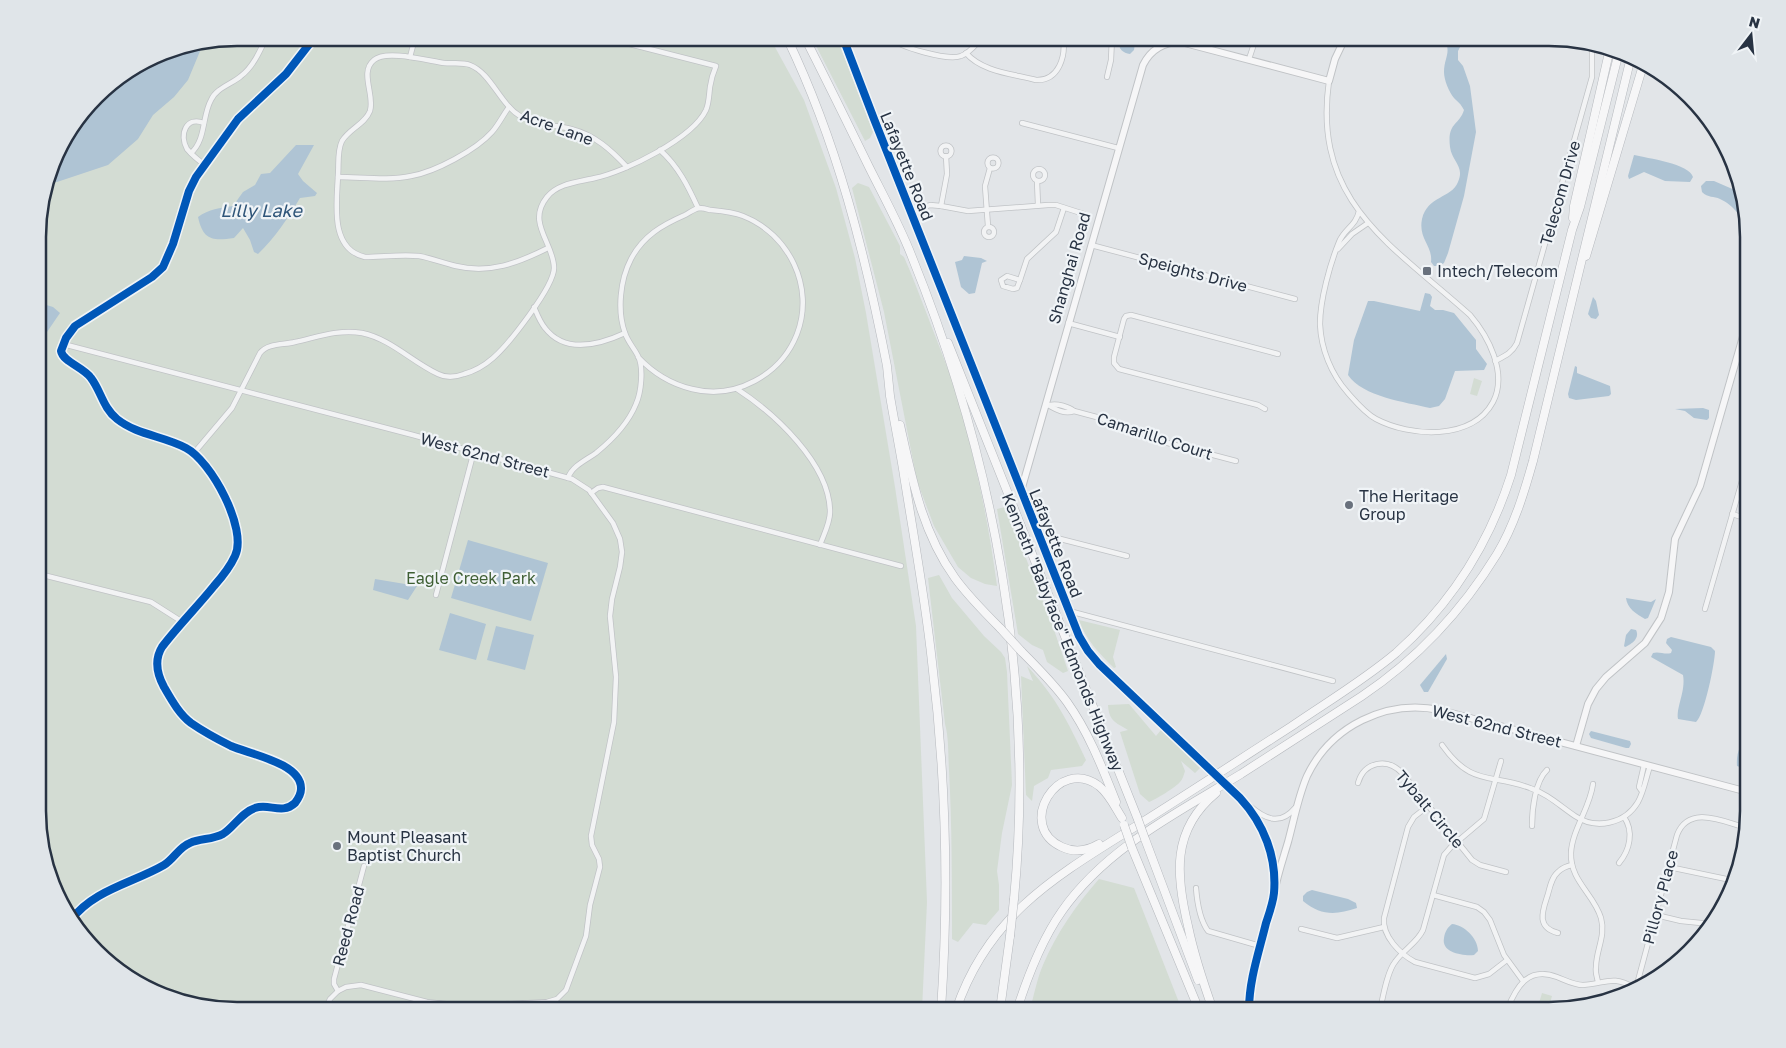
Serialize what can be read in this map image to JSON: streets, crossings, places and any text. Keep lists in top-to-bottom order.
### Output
{
  "streets": {
    "highway": ["Kenneth \"Babyface\" Edmonds Highway"],
    "street": [
      "Acre Lane",
      "Lafayette Road",
      "Telecom Drive",
      "Shanghai Road",
      "Speights Drive",
      "Camarillo Court",
      "West 62nd Street",
      "Tybalt Circle",
      "Pillory Place",
      "Reed Road"
    ]
  },
  "crossings": [
    ["Lafayette Road", "Shanghai Road"],
    ["Shanghai Road", "Speights Drive"],
    ["Shanghai Road", "Camarillo Court"]
  ],
  "water": ["Lilly Lake"],
  "parks": ["Eagle Creek Park"],
  "places": {
    "transit": ["Intech/Telecom"],
    "other": ["The Heritage Group", "Mount Pleasant Baptist Church"]
  },
  "north": "top"
}
